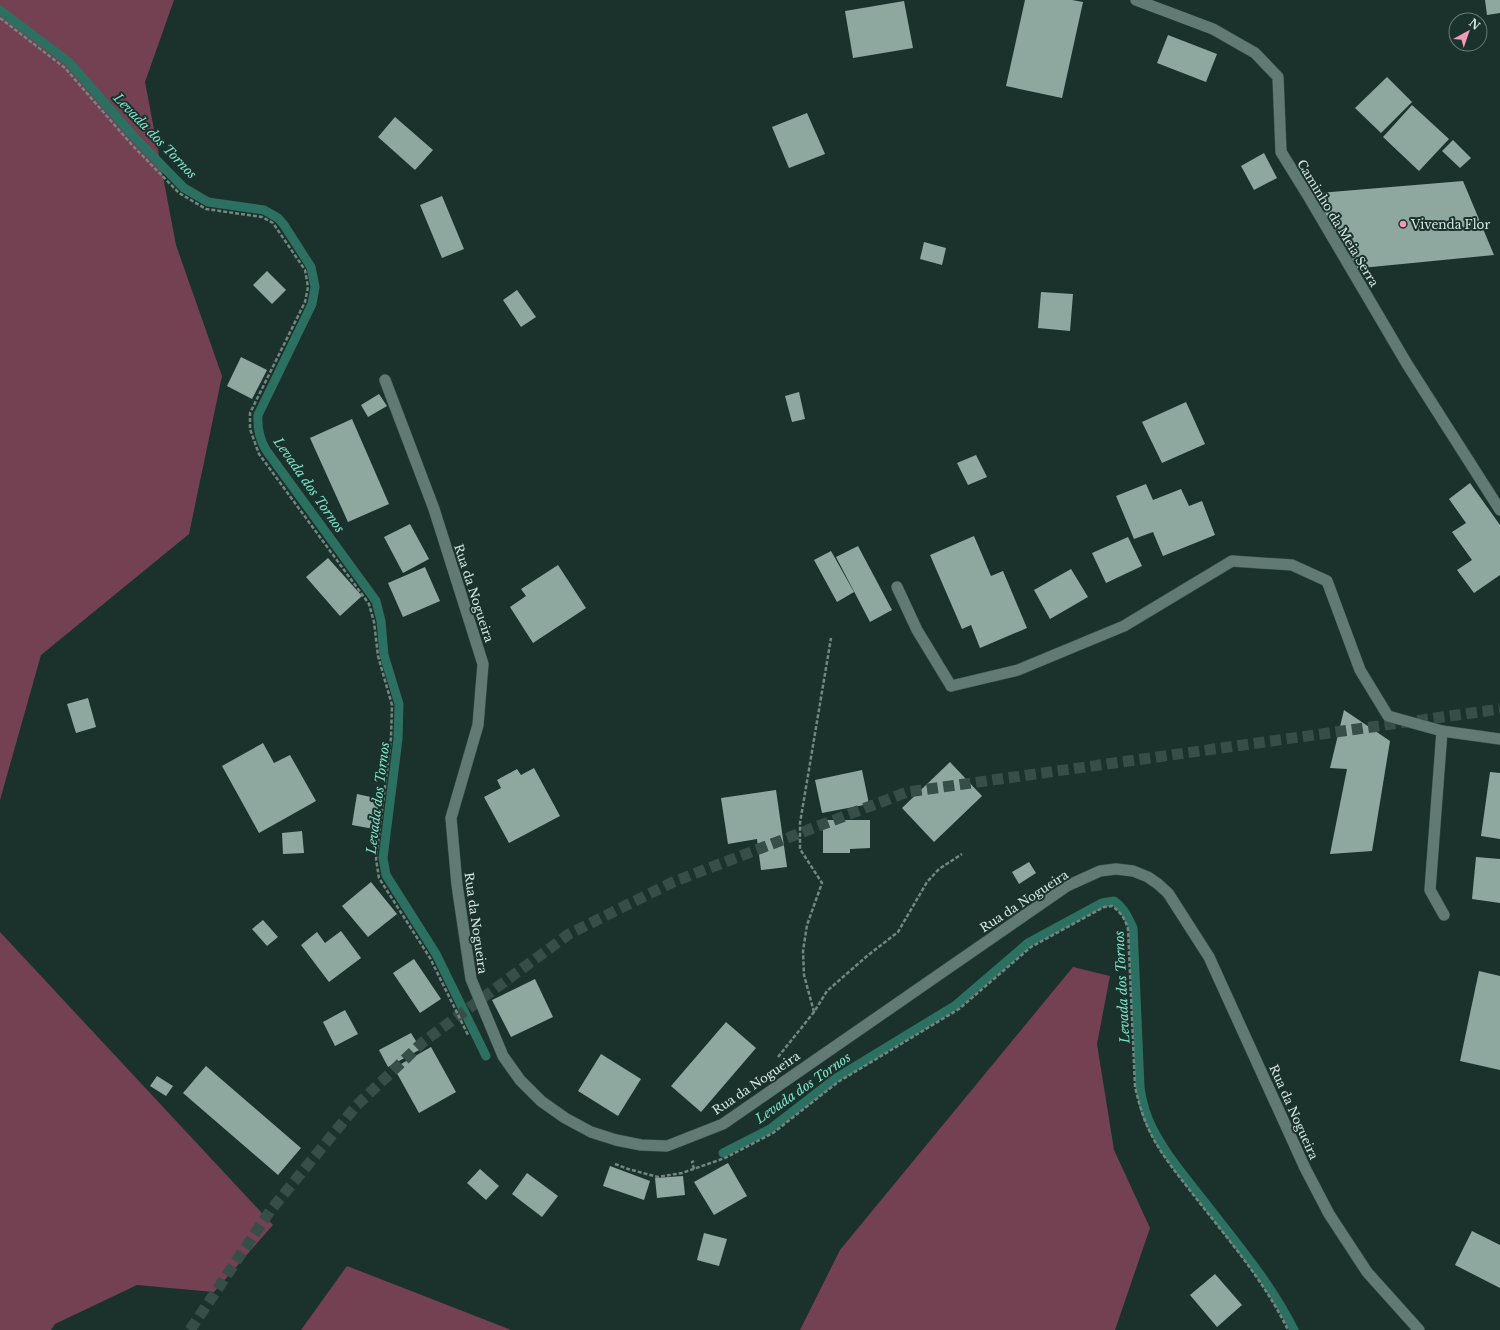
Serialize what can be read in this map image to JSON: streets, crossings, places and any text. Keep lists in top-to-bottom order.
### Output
{
  "streets": {
    "street": ["Caminho da Meia Serra", "Rua da Nogueira"]
  },
  "water": ["Levada dos Tornos"],
  "places": ["Vivenda Flor"],
  "north": "top right"
}
